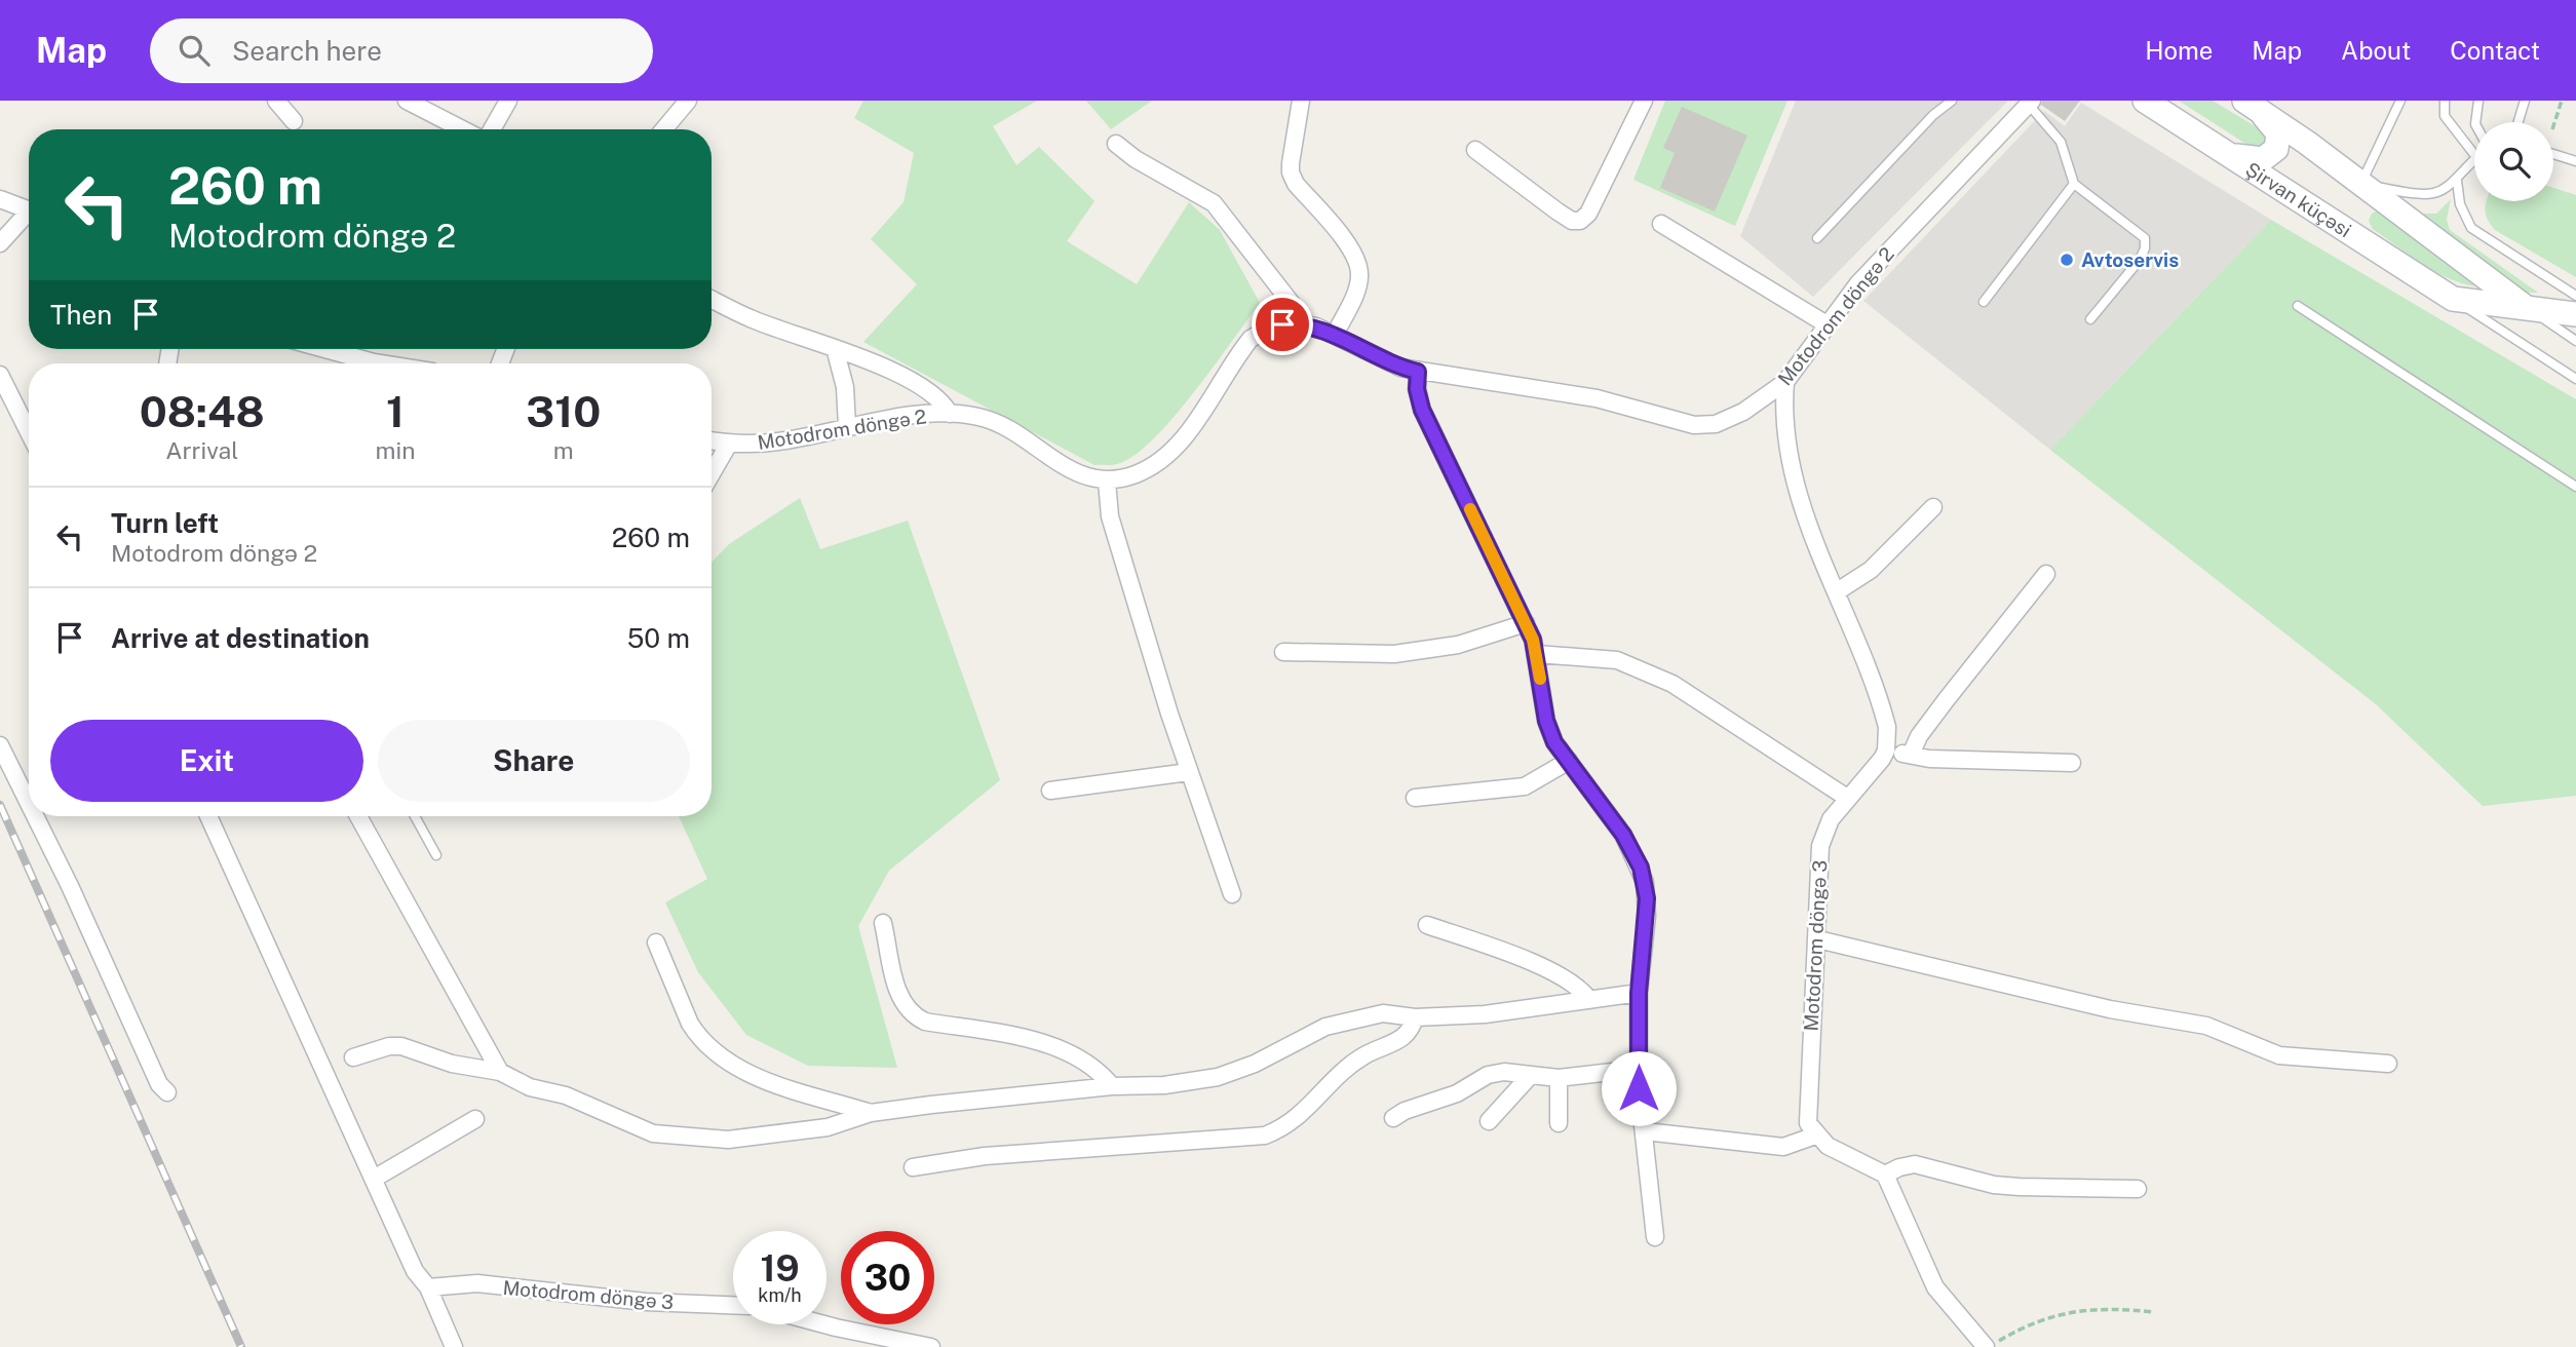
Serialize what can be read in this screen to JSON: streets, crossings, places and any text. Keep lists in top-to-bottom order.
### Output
{
  "streets": {
    "main road": ["Şirvan küçəsi"],
    "street": ["Motodrom döngə 2", "Motodrom döngə 3"]
  },
  "places": ["Avtoservis"],
  "page": {
    "header": "Map",
    "search": "Search here",
    "nav": [
      "Home",
      "Map",
      "About",
      "Contact"
    ],
    "turn": ["260 m", "Motodrom döngə 2"],
    "then": "Then",
    "eta": [
      "08:48",
      "Arrival",
      "1",
      "min",
      "310",
      "m"
    ],
    "list": [
      {
        "name": "Turn left",
        "note": "Motodrom döngə 2",
        "value": "260 m"
      },
      {
        "name": "Arrive at destination",
        "value": "50 m"
      }
    ],
    "buttons": ["Exit", "Share"],
    "speed": "19 km/h",
    "limit": "30"
  }
}
